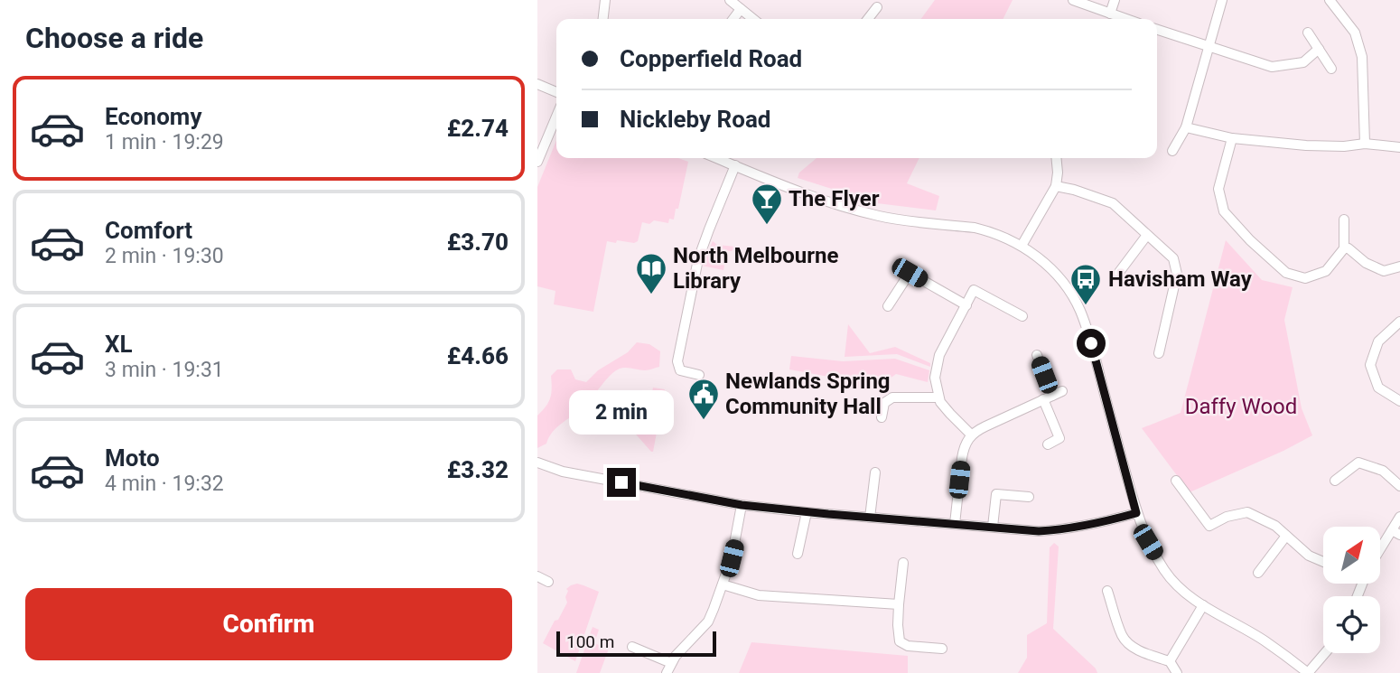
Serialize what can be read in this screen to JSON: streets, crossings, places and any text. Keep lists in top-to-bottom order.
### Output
{
  "parks": ["Daffy Wood"],
  "places": {
    "bar": ["The Flyer"],
    "library": ["North Melbourne Library"],
    "bus stop": ["Havisham Way"],
    "public building": ["Newlands Spring Community Hall"]
  },
  "scale_bar": "100 m",
  "north": "top right",
  "page": {
    "heading": "Choose a ride",
    "banner": ["Copperfield Road", "Nickleby Road"],
    "list": [
      {
        "name": "Economy",
        "note": "1 min · 19:29",
        "value": "£2.74"
      },
      {
        "name": "Comfort",
        "note": "2 min · 19:30",
        "value": "£3.70"
      },
      {
        "name": "XL",
        "note": "3 min · 19:31",
        "value": "£4.66"
      },
      {
        "name": "Moto",
        "note": "4 min · 19:32",
        "value": "£3.32"
      }
    ],
    "bubble": "2 min",
    "buttons": "Confirm",
    "scale": "100 m"
  }
}
